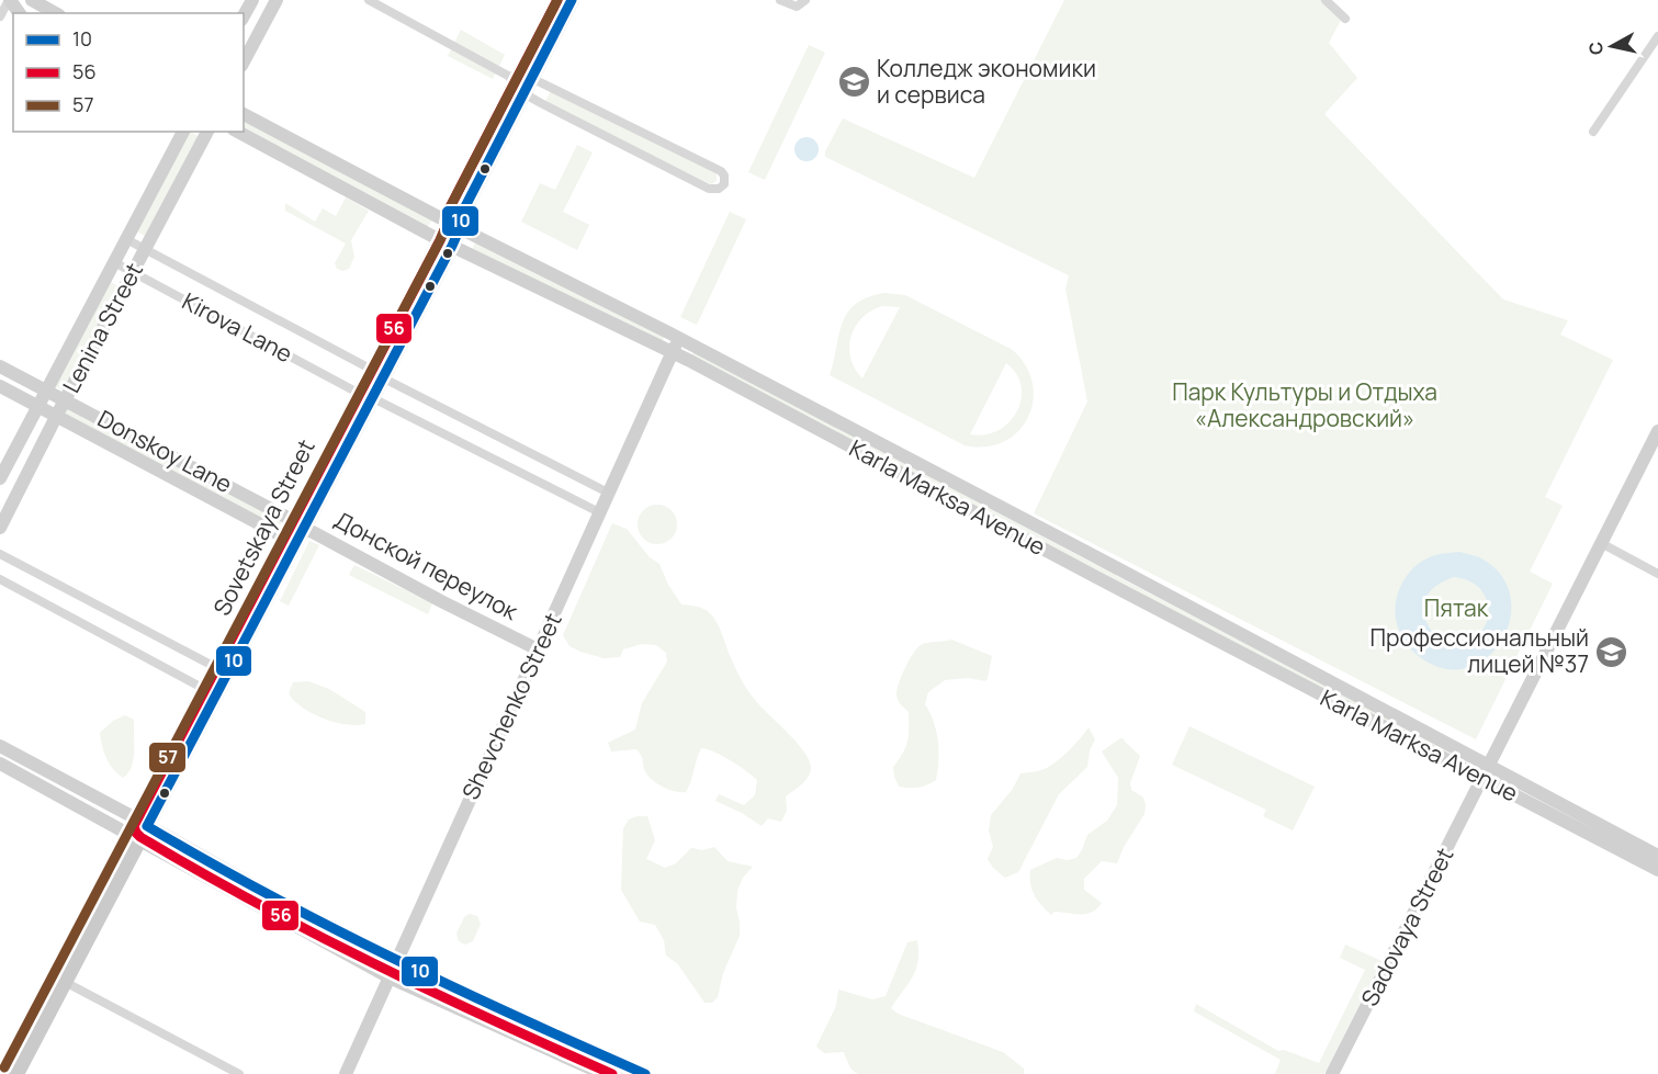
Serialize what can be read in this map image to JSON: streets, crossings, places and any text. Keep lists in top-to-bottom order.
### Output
{
  "streets": {
    "main road": [
      "Lenina Street",
      "Donskoy Lane",
      "Karla Marksa Avenue",
      "Sovetskaya Street",
      "Донской переулок",
      "Shevchenko Street",
      "Sadovaya Street"
    ],
    "street": ["Kirova Lane"]
  },
  "crossings": [
    ["Lenina Street", "Kirova Lane"],
    ["Lenina Street", "Donskoy Lane"],
    ["Kirova Lane", "Sovetskaya Street"],
    ["Kirova Lane", "Shevchenko Street"],
    ["Donskoy Lane", "Sovetskaya Street"],
    ["Donskoy Lane", "Донской переулок"],
    ["Karla Marksa Avenue", "Sovetskaya Street"],
    ["Karla Marksa Avenue", "Shevchenko Street"],
    ["Karla Marksa Avenue", "Sadovaya Street"],
    ["Sovetskaya Street", "Донской переулок"],
    ["Донской переулок", "Shevchenko Street"]
  ],
  "parks": ["Парк Культуры и Отдыха «Александровский»", "Пятак"],
  "places": {
    "school or university": ["Колледж экономики и сервиса", "Профессиональный лицей №37"]
  },
  "lines": ["transit line 10", "transit line 56", "transit line 57"],
  "legend": ["10", "56", "57"],
  "north": "left"
}
